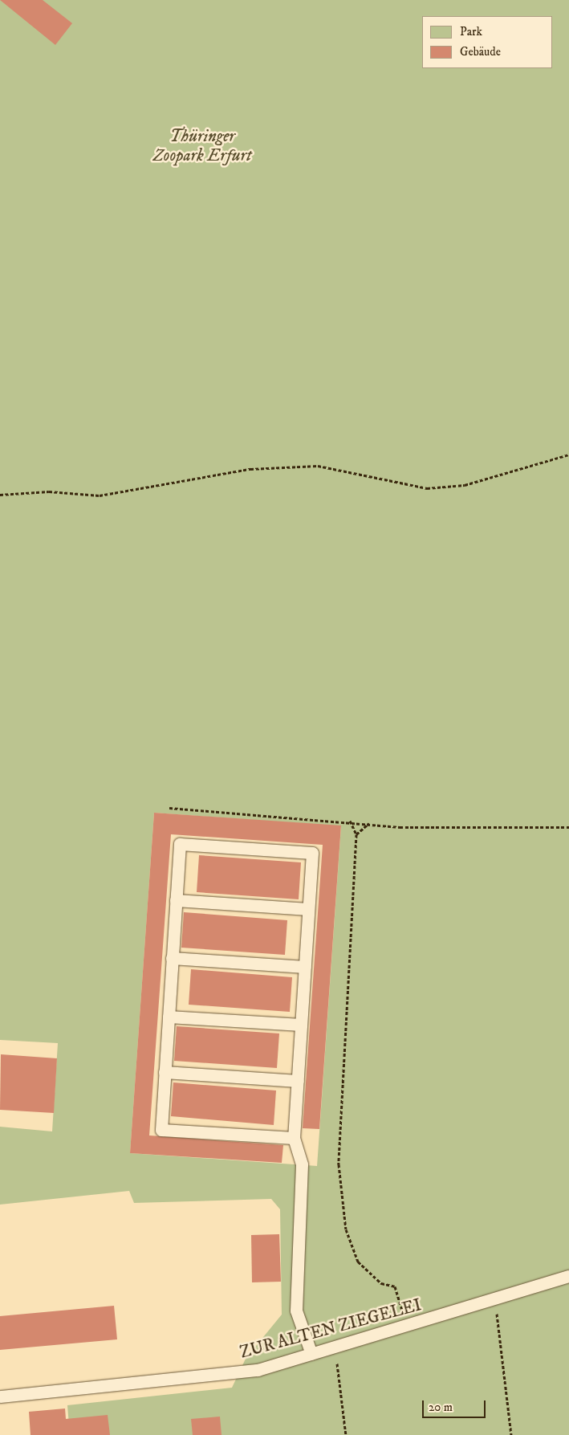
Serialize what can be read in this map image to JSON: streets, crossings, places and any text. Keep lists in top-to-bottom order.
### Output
{
  "streets": {
    "lane": ["ZUR ALTEN ZIEGELEI"]
  },
  "parks": ["Thüringer Zoopark Erfurt"],
  "legend": ["Park", "Gebäude"],
  "scale_bar": "20 m"
}
